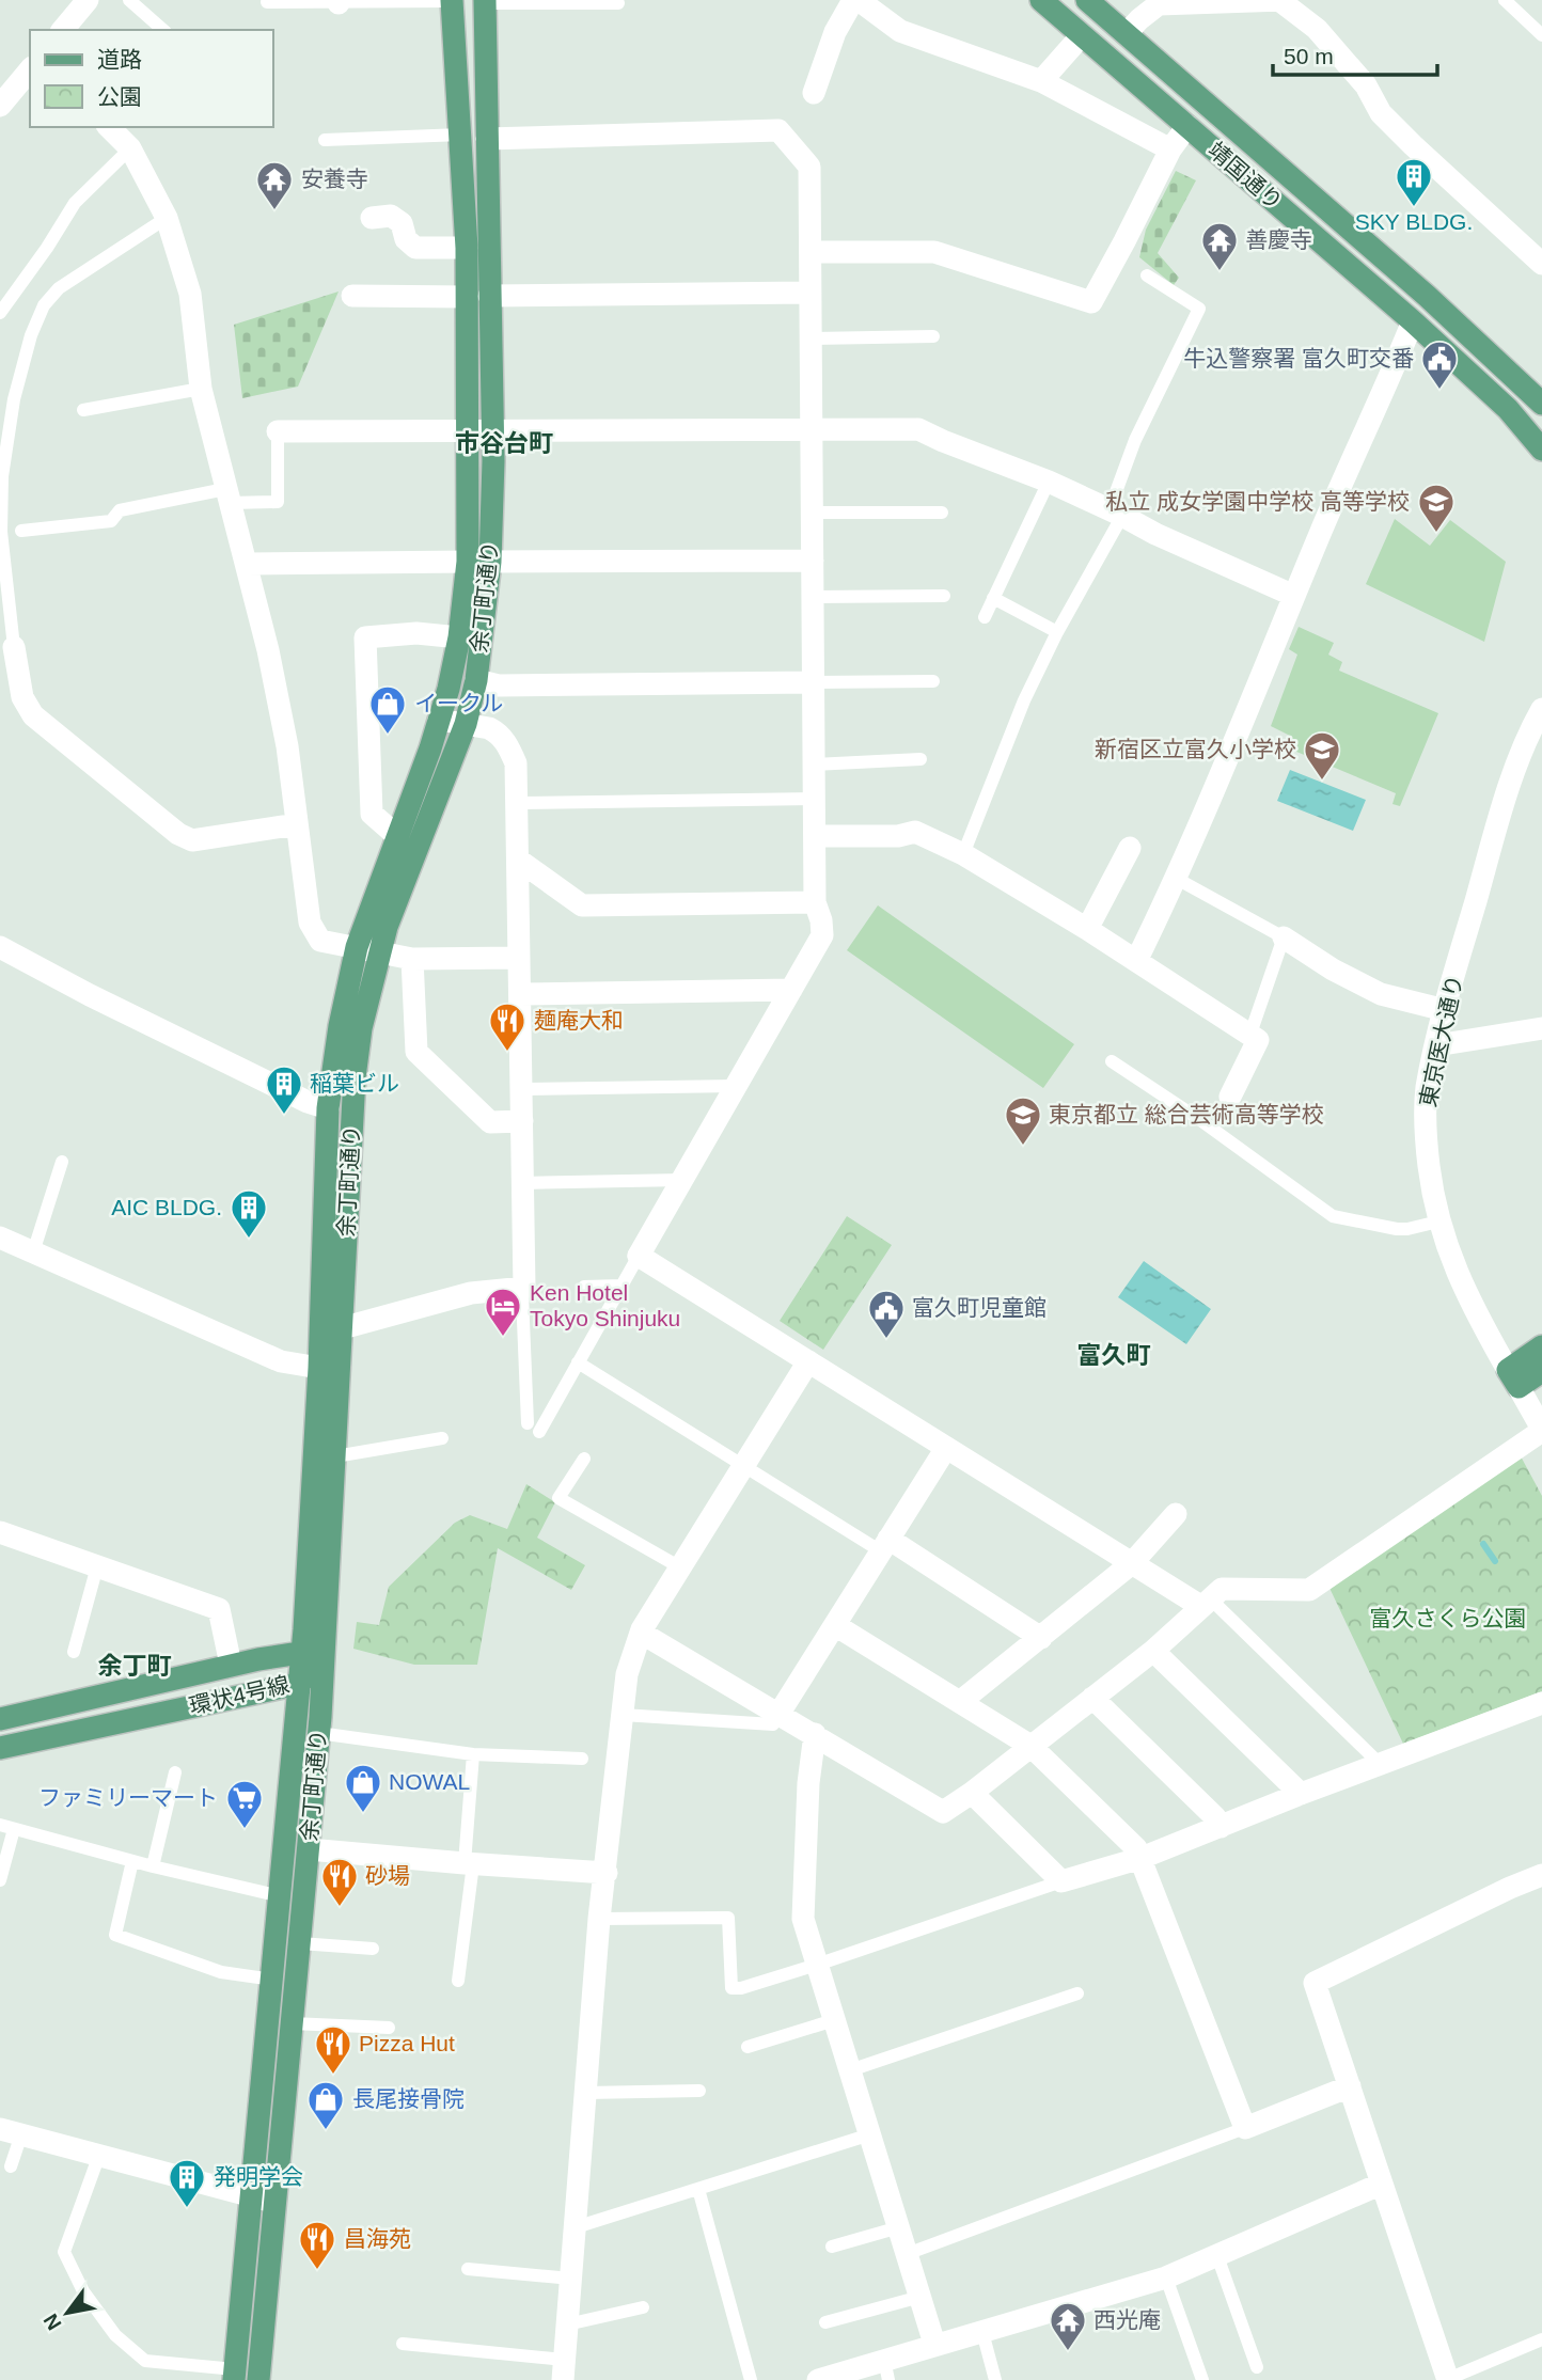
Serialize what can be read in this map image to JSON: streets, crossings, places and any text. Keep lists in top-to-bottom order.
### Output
{
  "streets": {
    "main road": ["靖国通り", "余丁町通り", "環状4号線"],
    "street": ["東京医大通り"]
  },
  "crossings": [
    ["余丁町通り", "環状4号線"]
  ],
  "districts": ["市谷台町", "富久町", "余丁町"],
  "parks": ["富久さくら公園"],
  "places": {
    "building": [
      "SKY BLDG.",
      "稲葉ビル",
      "AIC BLDG.",
      "発明学会"
    ],
    "temple": ["安養寺", "善慶寺", "西光庵"],
    "public building": ["牛込警察署 富久町交番", "富久町児童館"],
    "school or university": ["私立 成女学園中学校 高等学校", "新宿区立富久小学校", "東京都立 総合芸術高等学校"],
    "shop": ["イークル", "NOWAL", "長尾接骨院"],
    "restaurant": [
      "麺庵大和",
      "砂場",
      "Pizza Hut",
      "昌海苑"
    ],
    "hotel": ["Ken Hotel Tokyo Shinjuku"],
    "supermarket": ["ファミリーマート"]
  },
  "legend": ["道路", "公園"],
  "scale_bar": "50 m",
  "north": "bottom left"
}
